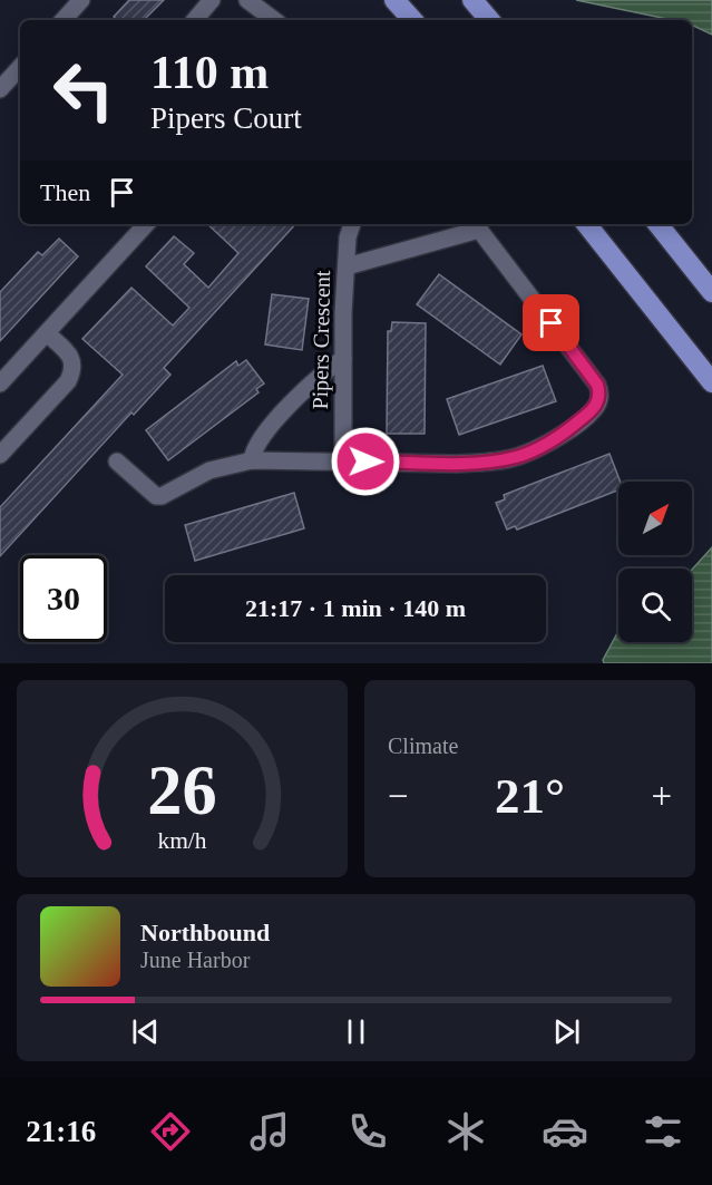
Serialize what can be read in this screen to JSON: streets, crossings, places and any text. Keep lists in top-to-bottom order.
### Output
{
  "streets": {
    "street": ["Pipers Crescent"]
  },
  "north": "top right",
  "page": {
    "turn": ["110 m", "Pipers Court"],
    "then": "Then",
    "limit": "30",
    "trip": "21:17 · 1 min · 140 m",
    "tile": "Climate",
    "heat": ["−", "21°", "+"],
    "song": ["Northbound", "June Harbor"],
    "tabs": "21:16",
    "gauge": ["26", "km/h"]
  }
}
